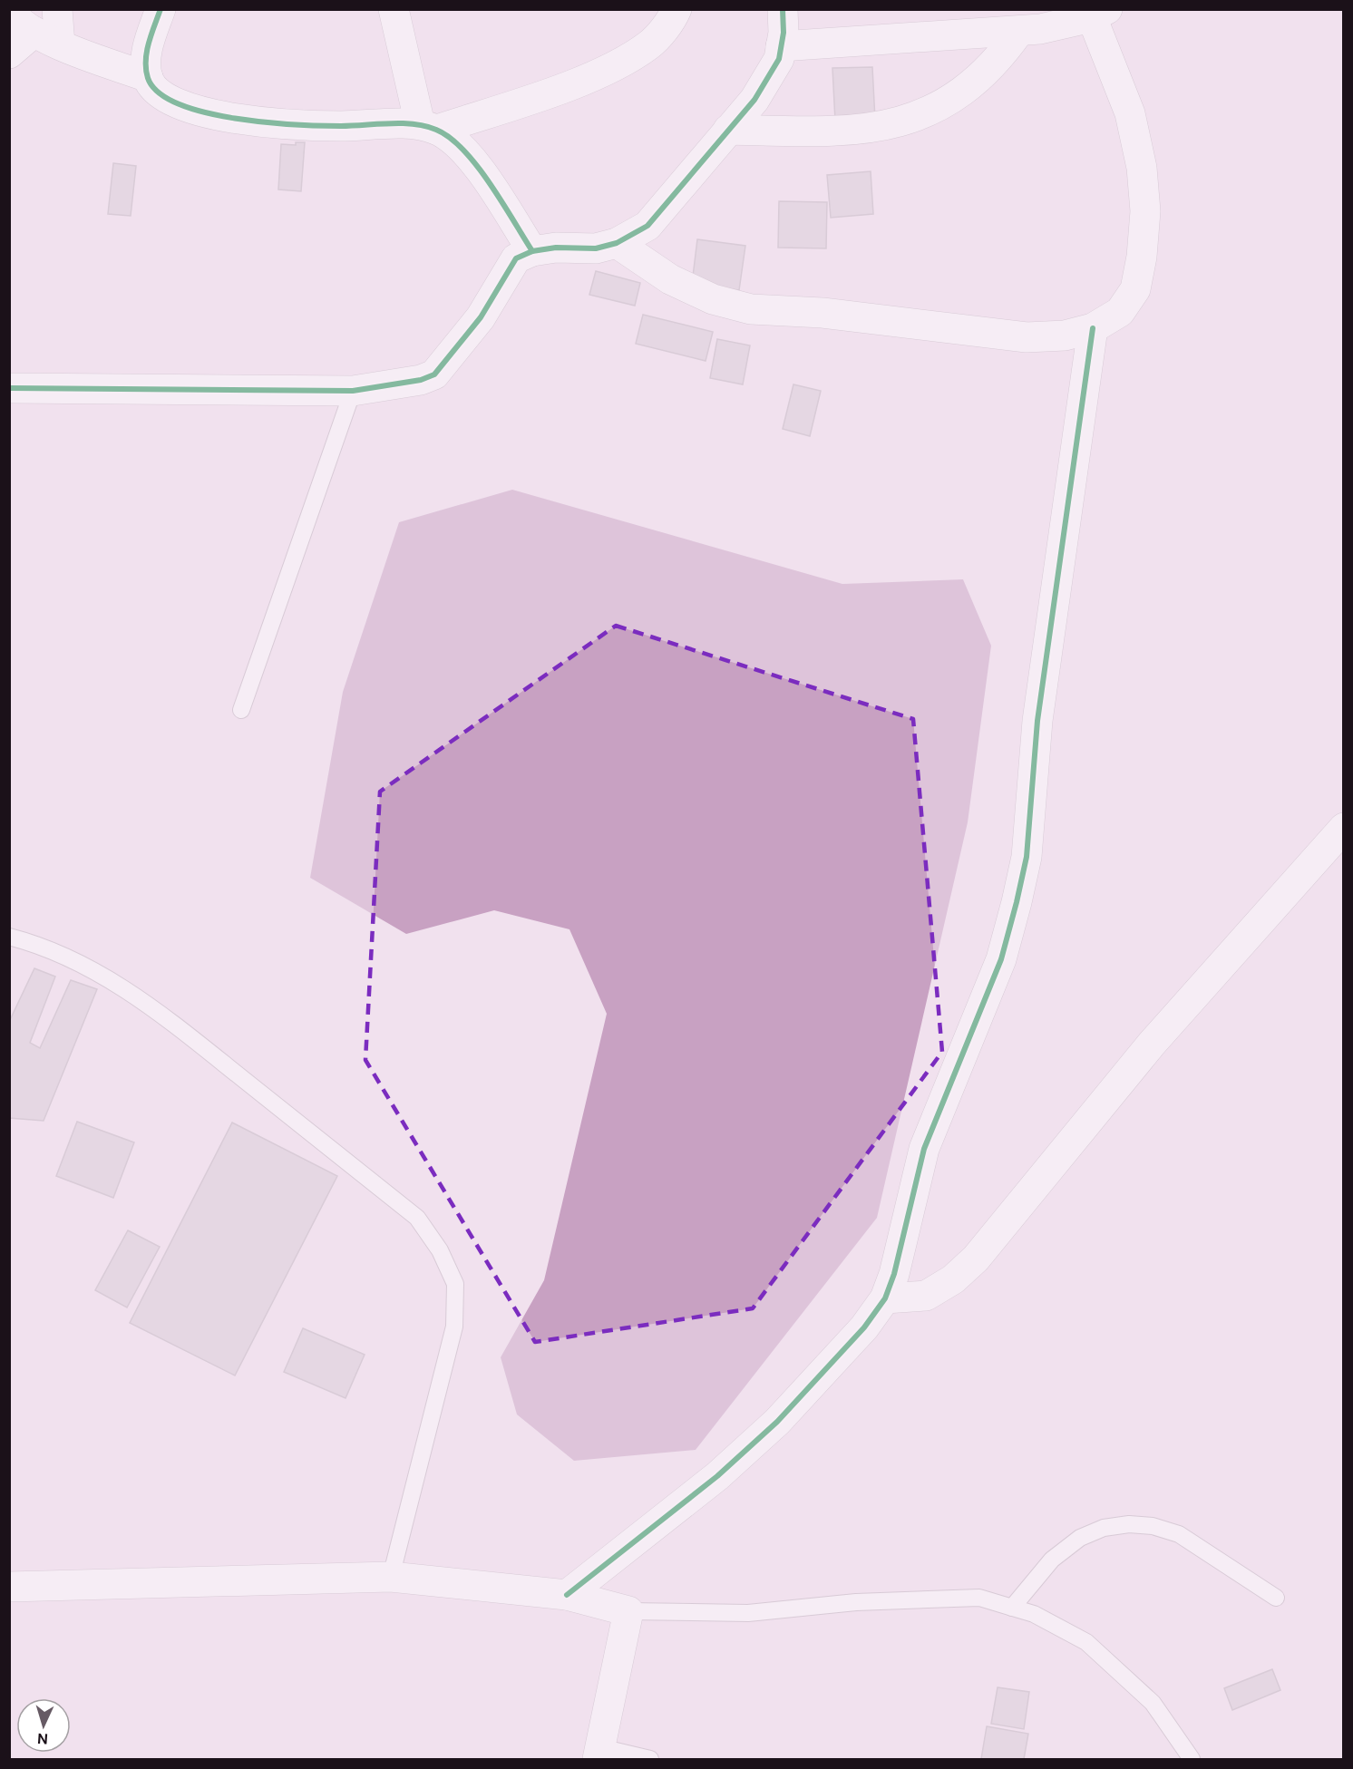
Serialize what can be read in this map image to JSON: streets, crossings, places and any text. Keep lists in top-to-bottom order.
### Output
{
  "north": "bottom"
}
